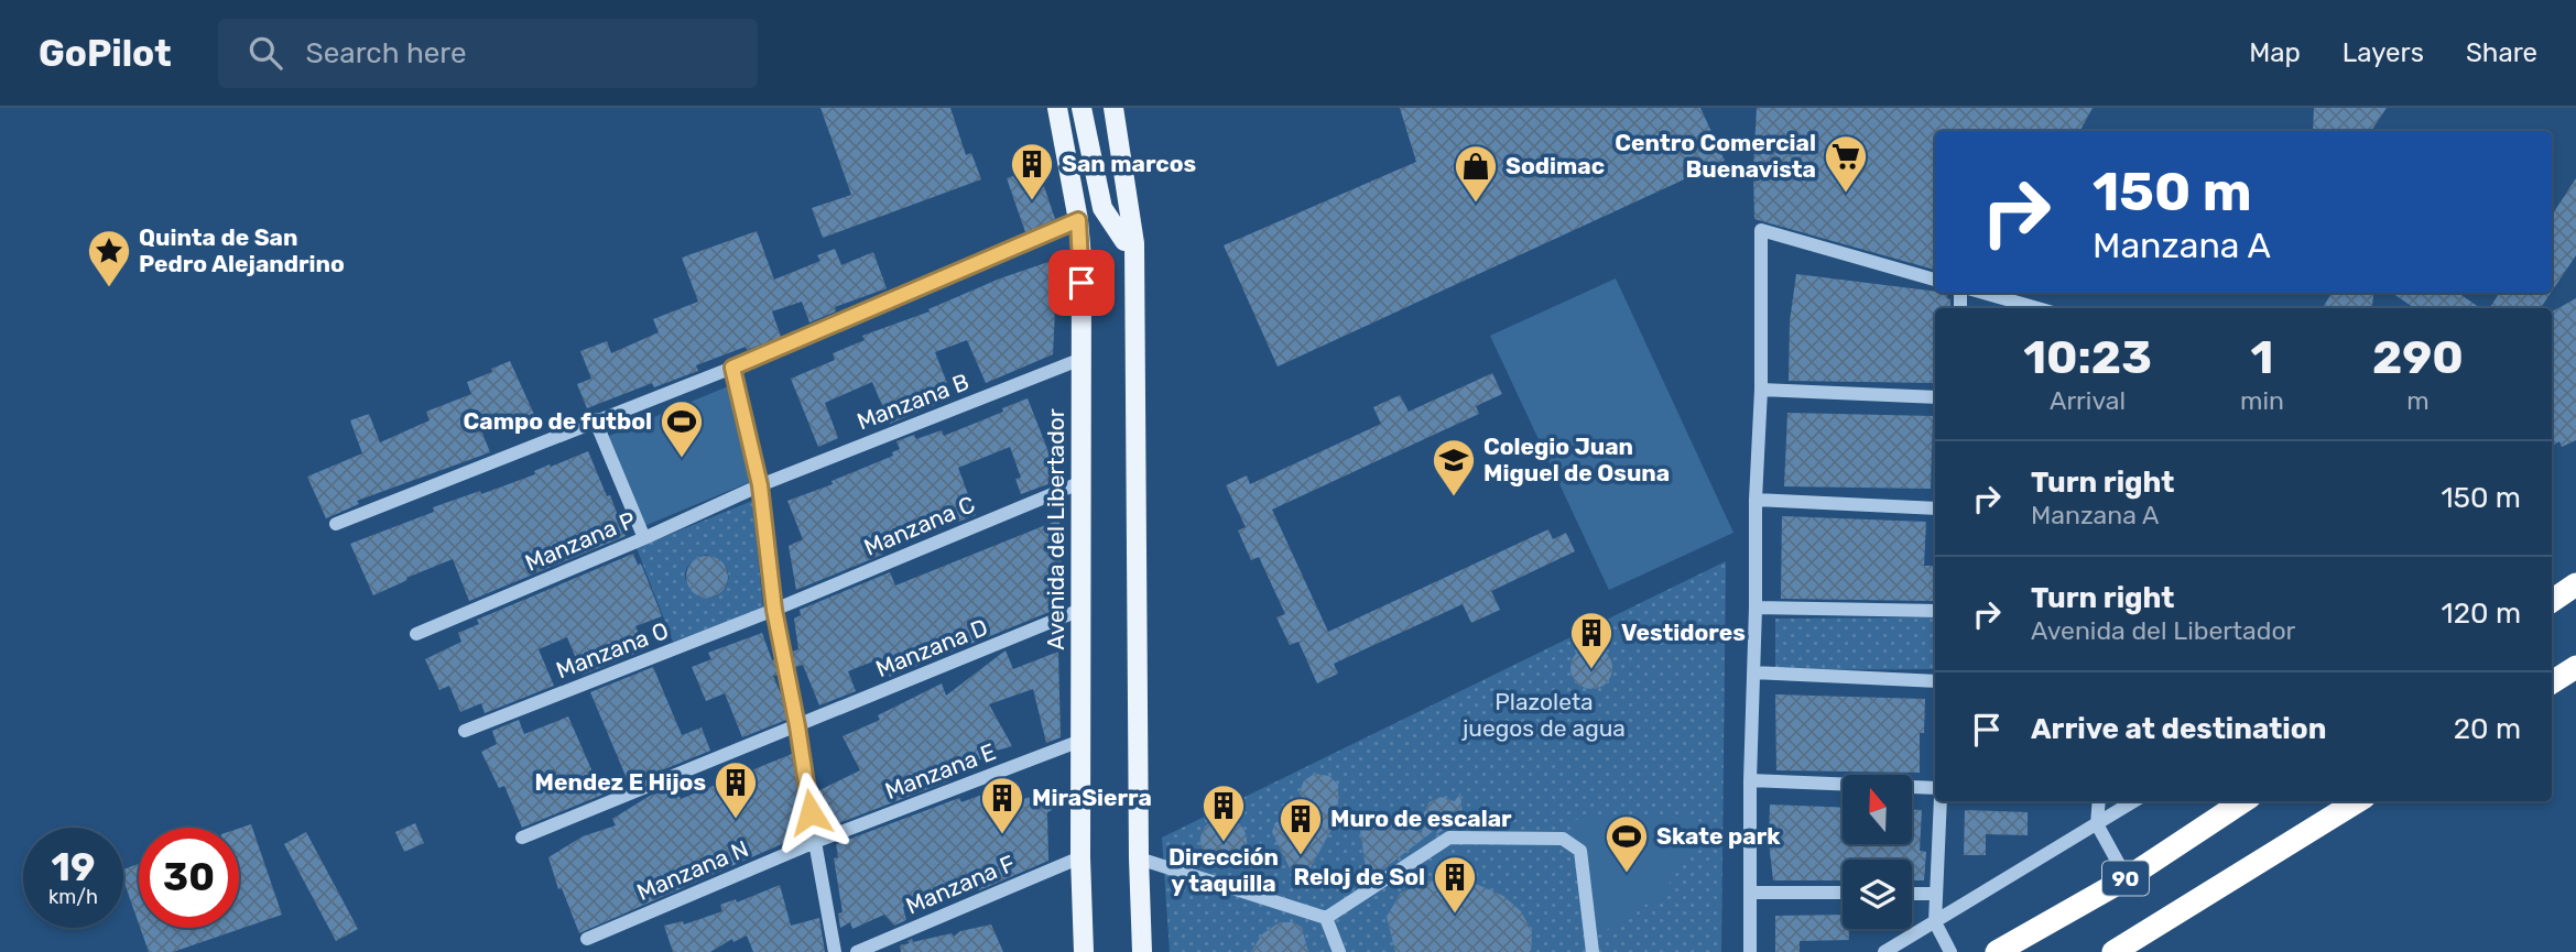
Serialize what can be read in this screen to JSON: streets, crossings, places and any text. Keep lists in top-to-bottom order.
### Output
{
  "streets": {
    "highway": ["90"],
    "main road": ["Avenida del Libertador"],
    "street": [
      "Manzana B",
      "Manzana C",
      "Manzana P",
      "Manzana D",
      "Manzana O",
      "Manzana E",
      "Manzana N",
      "Manzana F"
    ]
  },
  "crossings": [
    ["Manzana B", "Avenida del Libertador"],
    ["Manzana B", "Manzana P"],
    ["Manzana C", "Avenida del Libertador"],
    ["Manzana C", "Manzana O"],
    ["Avenida del Libertador", "Manzana D"],
    ["Avenida del Libertador", "Manzana E"],
    ["Avenida del Libertador", "Manzana F"],
    ["Manzana E", "Manzana N"]
  ],
  "parks": ["Plazoleta juegos de agua"],
  "places": {
    "supermarket": ["Centro Comercial Buenavista"],
    "building": [
      "San marcos",
      "Vestidores",
      "Mendez E Hijos",
      "MiraSierra",
      "Dirección y taquilla",
      "Muro de escalar",
      "Reloj de Sol"
    ],
    "shop": ["Sodimac"],
    "place": ["Quinta de San Pedro Alejandrino"],
    "sports": ["Campo de futbol", "Skate park"],
    "school or university": ["Colegio Juan Miguel de Osuna"]
  },
  "north": "top",
  "page": {
    "header": "GoPilot",
    "search": "Search here",
    "nav": ["Map", "Layers", "Share"],
    "turn": ["150 m", "Manzana A"],
    "eta": [
      "10:23",
      "Arrival",
      "1",
      "min",
      "290",
      "m"
    ],
    "list": [
      {
        "name": "Turn right",
        "note": "Manzana A",
        "value": "150 m"
      },
      {
        "name": "Turn right",
        "note": "Avenida del Libertador",
        "value": "120 m"
      },
      {
        "name": "Arrive at destination",
        "value": "20 m"
      }
    ],
    "speed": "19 km/h",
    "limit": "30"
  }
}
